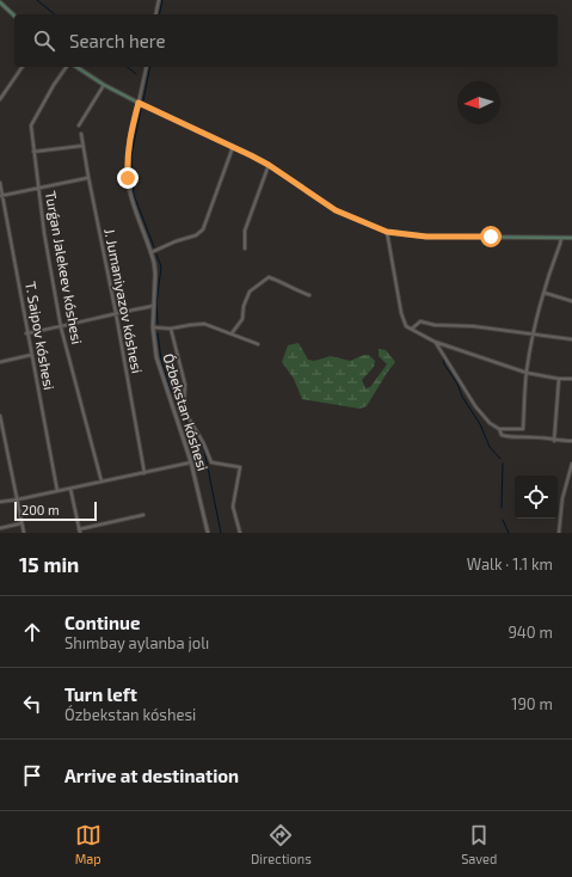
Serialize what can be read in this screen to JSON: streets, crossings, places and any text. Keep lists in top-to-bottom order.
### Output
{
  "streets": {
    "street": [
      "Turǵan Jalekeev kóshesi",
      "J. Jumaniyazov kóshesi",
      "T. Saipov kóshesi",
      "Ózbekstan kóshesi"
    ]
  },
  "scale_bar": "200 m",
  "north": "left",
  "page": {
    "search": "Search here",
    "scale": "200 m",
    "heading": ["15 min", "Walk · 1.1 km"],
    "list": [
      ["Continue", "Shımbay aylanba jolı", "940 m"],
      ["Turn left", "Ózbekstan kóshesi", "190 m"],
      "Arrive at destination"
    ],
    "nav": ["Map", "Directions", "Saved"]
  }
}
